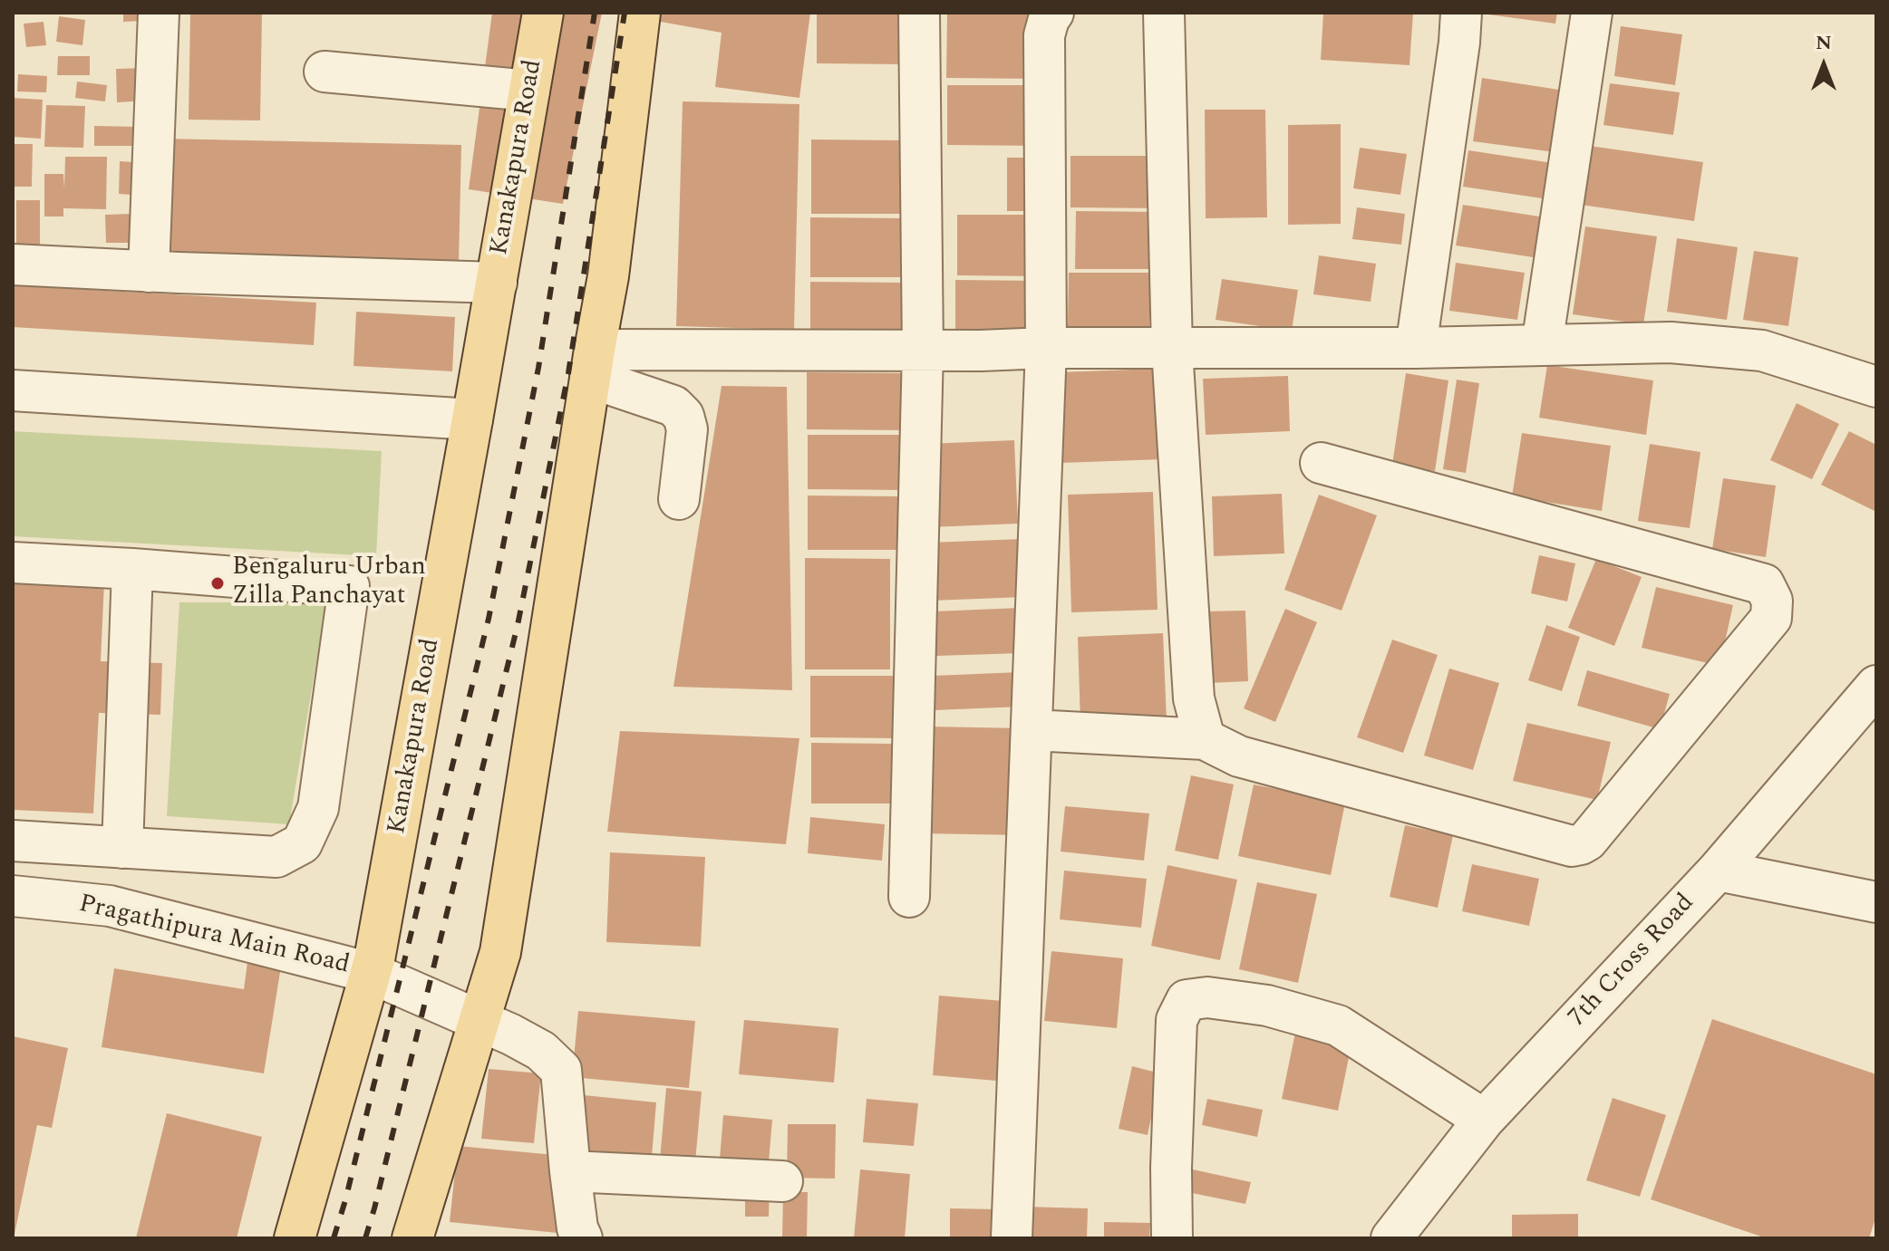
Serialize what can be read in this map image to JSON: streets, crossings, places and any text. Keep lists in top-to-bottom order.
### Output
{
  "streets": {
    "main road": ["Kanakapura Road"],
    "street": ["Pragathipura Main Road", "7th Cross Road"]
  },
  "crossings": [
    ["Kanakapura Road", "Pragathipura Main Road"]
  ],
  "places": ["Bengaluru Urban Zilla Panchayat"],
  "north": "top"
}
